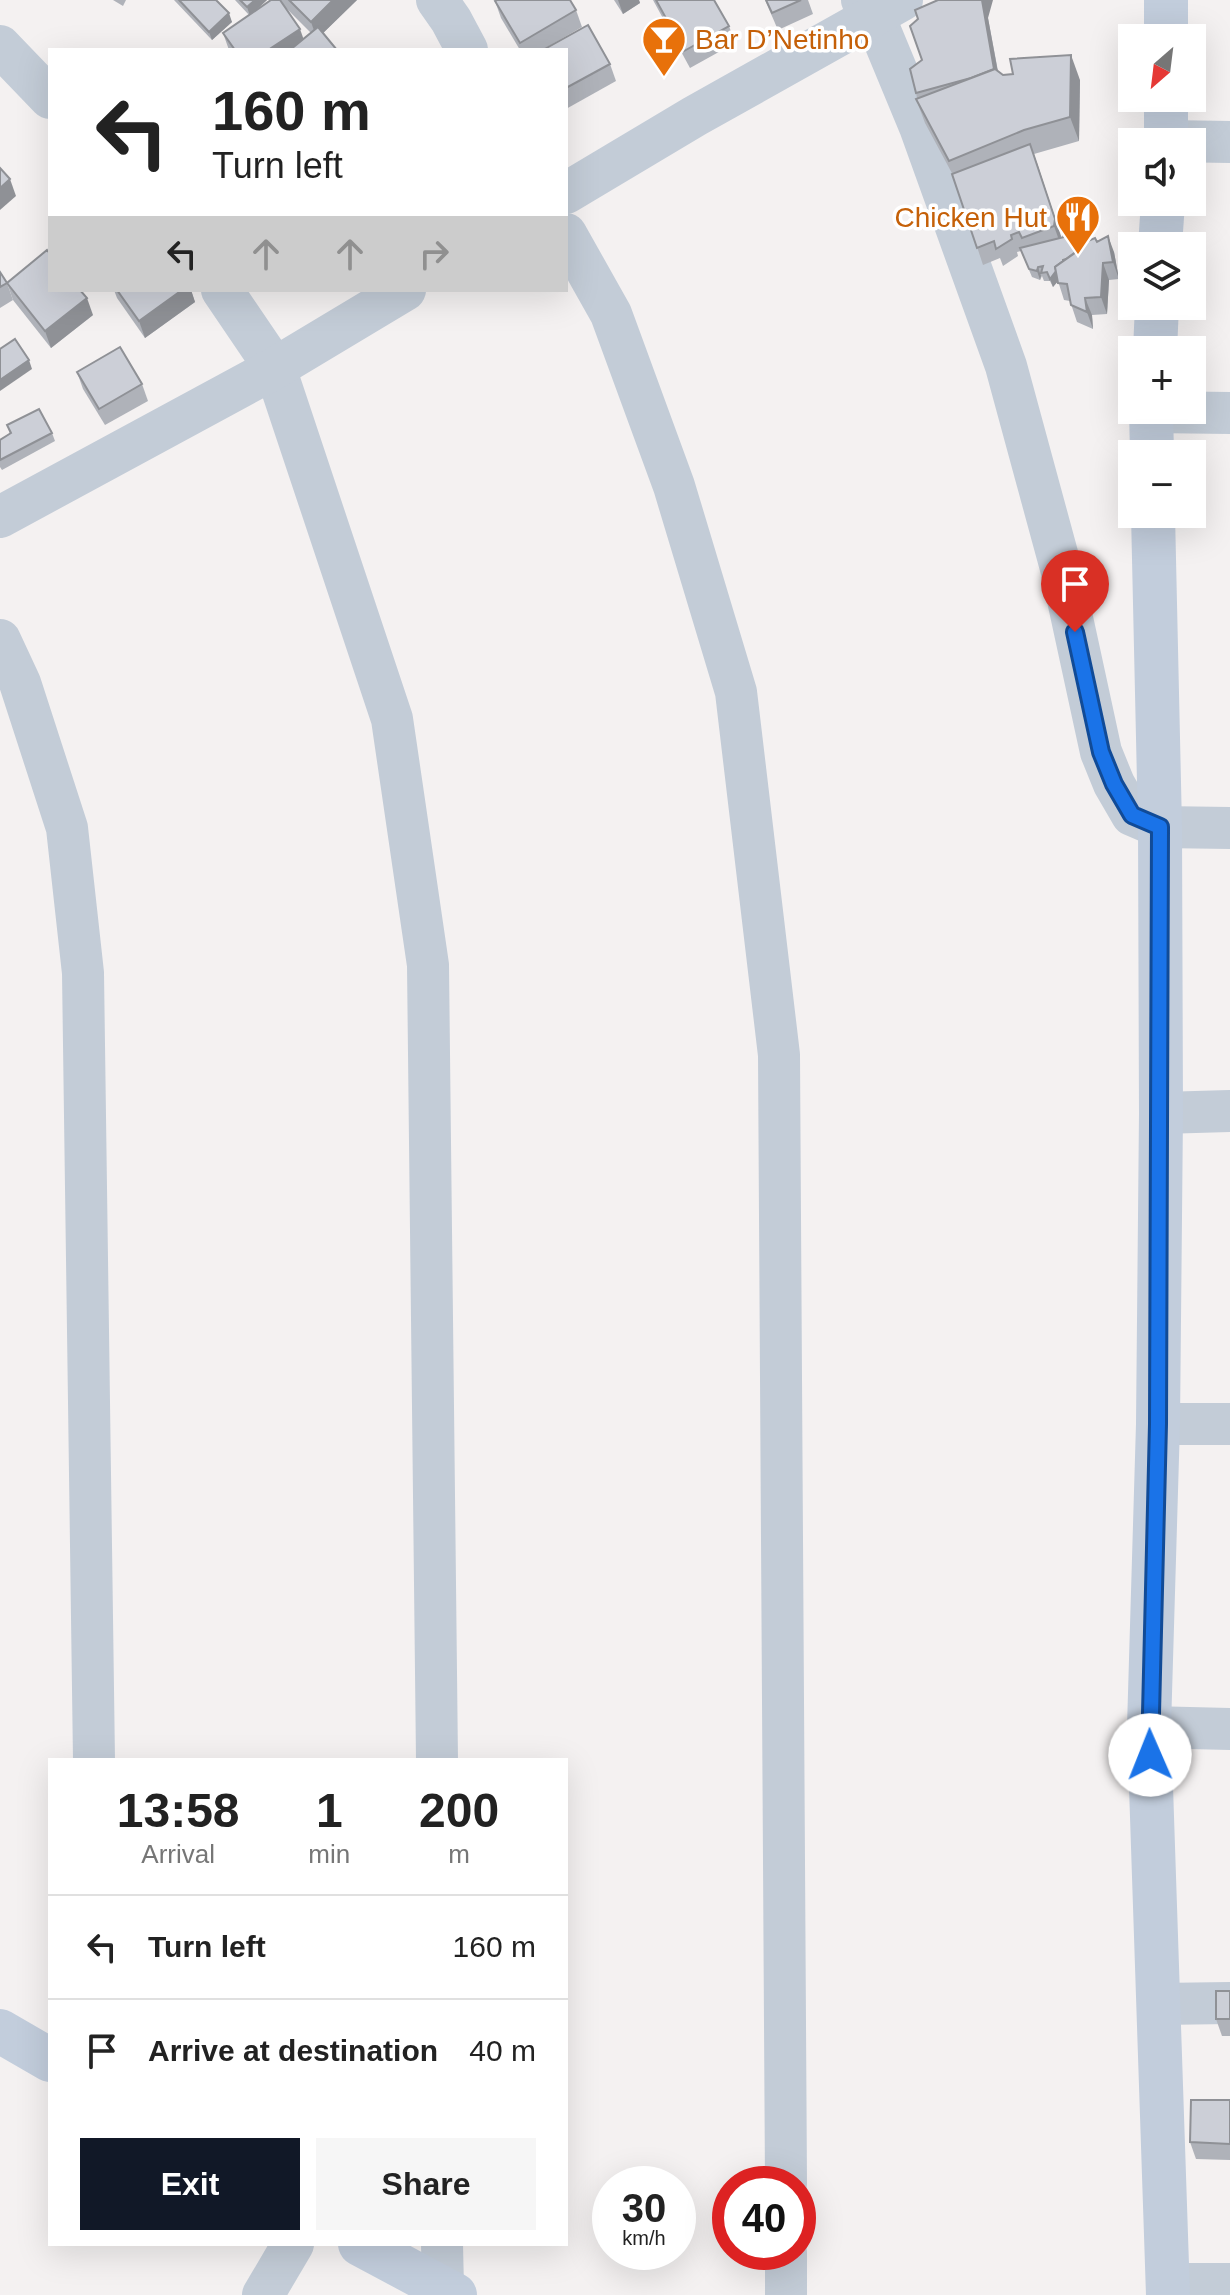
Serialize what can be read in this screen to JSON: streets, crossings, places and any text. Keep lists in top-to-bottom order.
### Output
{
  "places": {
    "bar": ["Bar D’Netinho"],
    "restaurant": ["Chicken Hut"]
  },
  "north": "bottom left",
  "page": {
    "map_buttons": ["+", "−"],
    "turn": ["160 m", "Turn left"],
    "eta": [
      "13:58",
      "Arrival",
      "1",
      "min",
      "200",
      "m"
    ],
    "list": [
      {
        "name": "Turn left",
        "value": "160 m"
      },
      {
        "name": "Arrive at destination",
        "value": "40 m"
      }
    ],
    "buttons": ["Exit", "Share"],
    "speed": "30 km/h",
    "limit": "40"
  }
}
